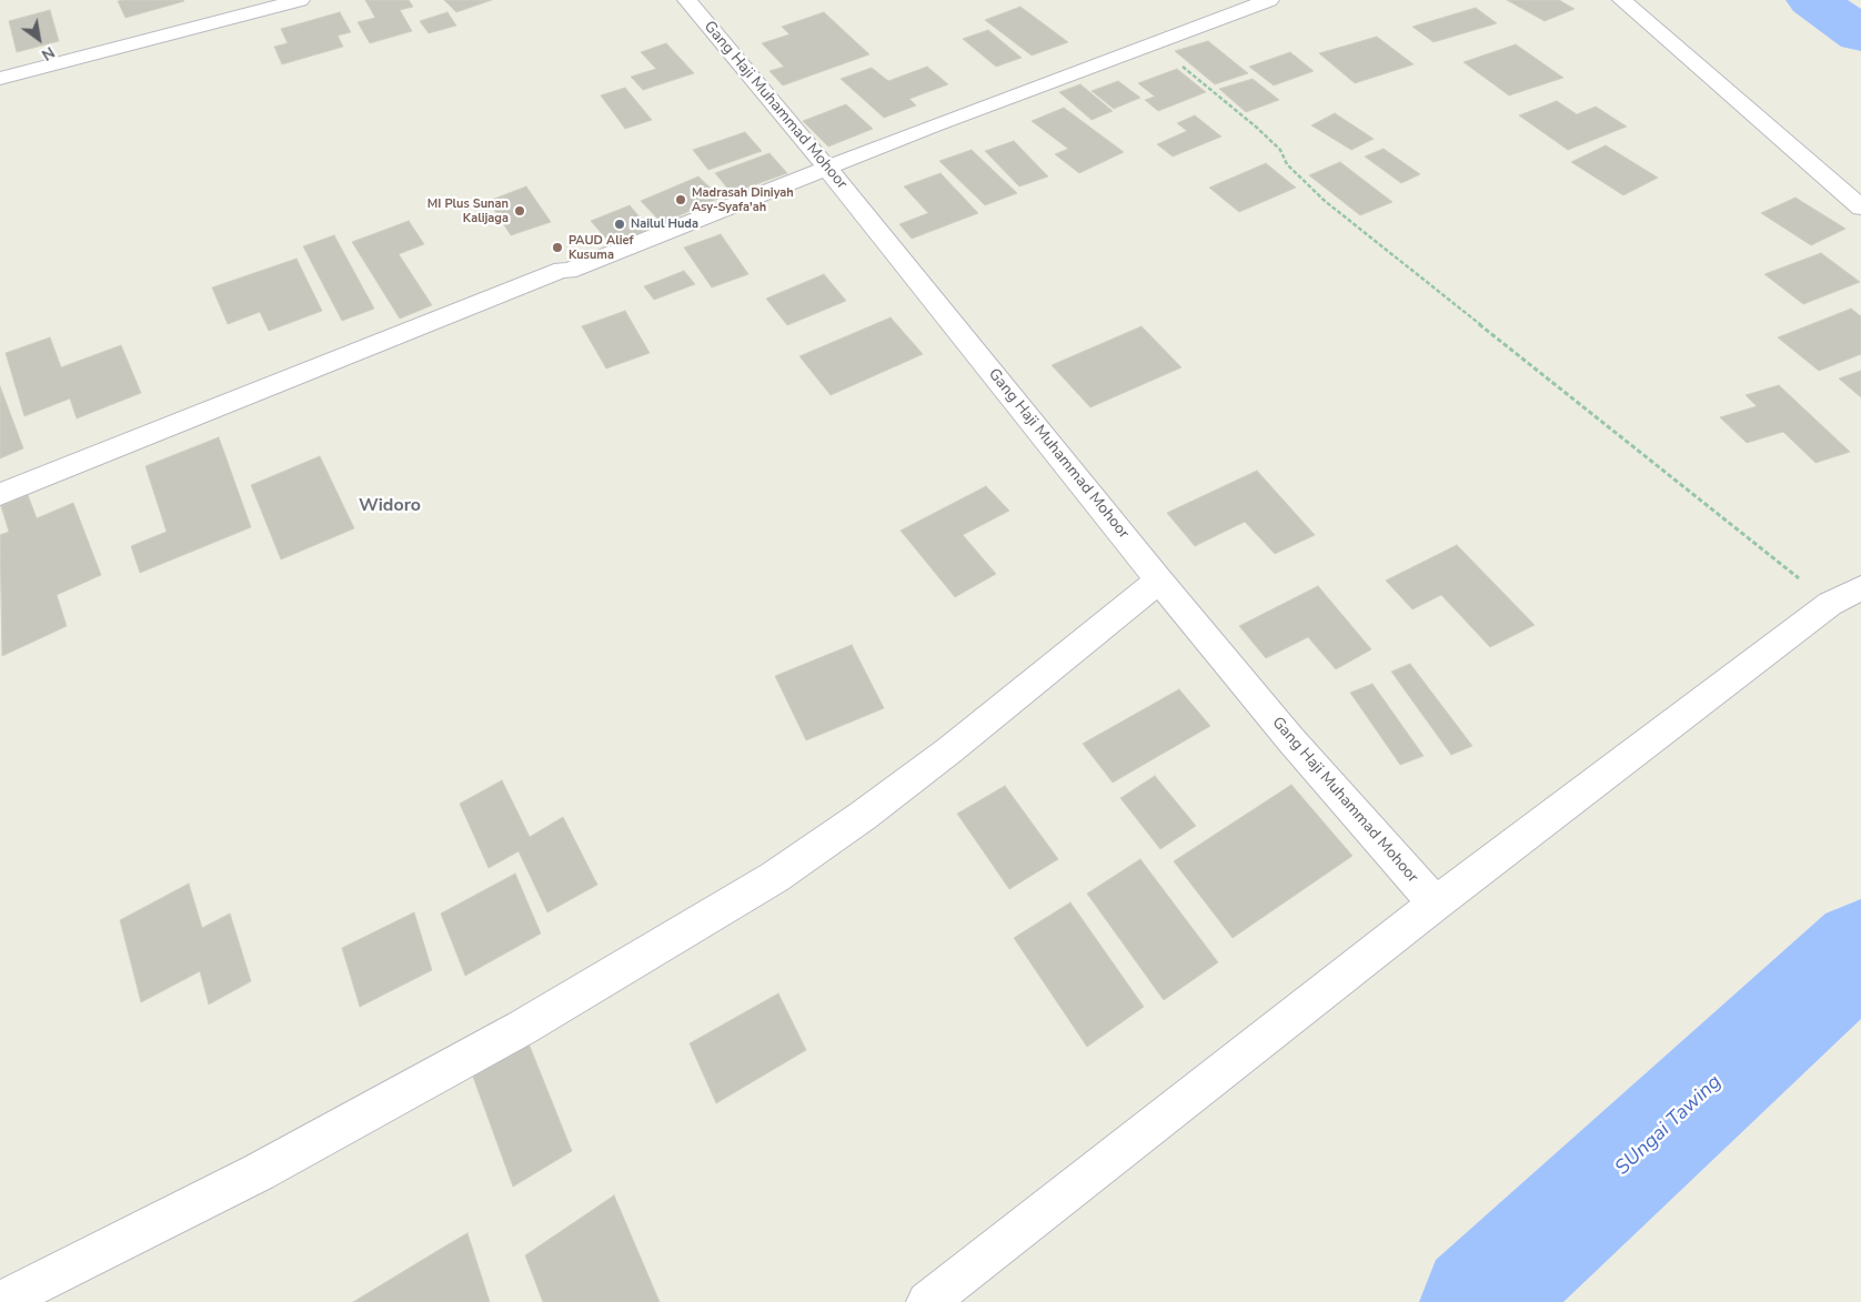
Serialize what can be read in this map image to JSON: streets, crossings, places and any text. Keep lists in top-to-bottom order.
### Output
{
  "streets": {
    "street": ["Gang Haji Muhammad Mohoor"]
  },
  "districts": ["Widoro"],
  "water": ["SUngai Tawing"],
  "places": [
    "Madrasah Diniyah Asy-Syafa'ah",
    "MI Plus Sunan Kalijaga",
    "Nailul Huda",
    "PAUD Alief Kusuma"
  ],
  "north": "bottom right"
}
